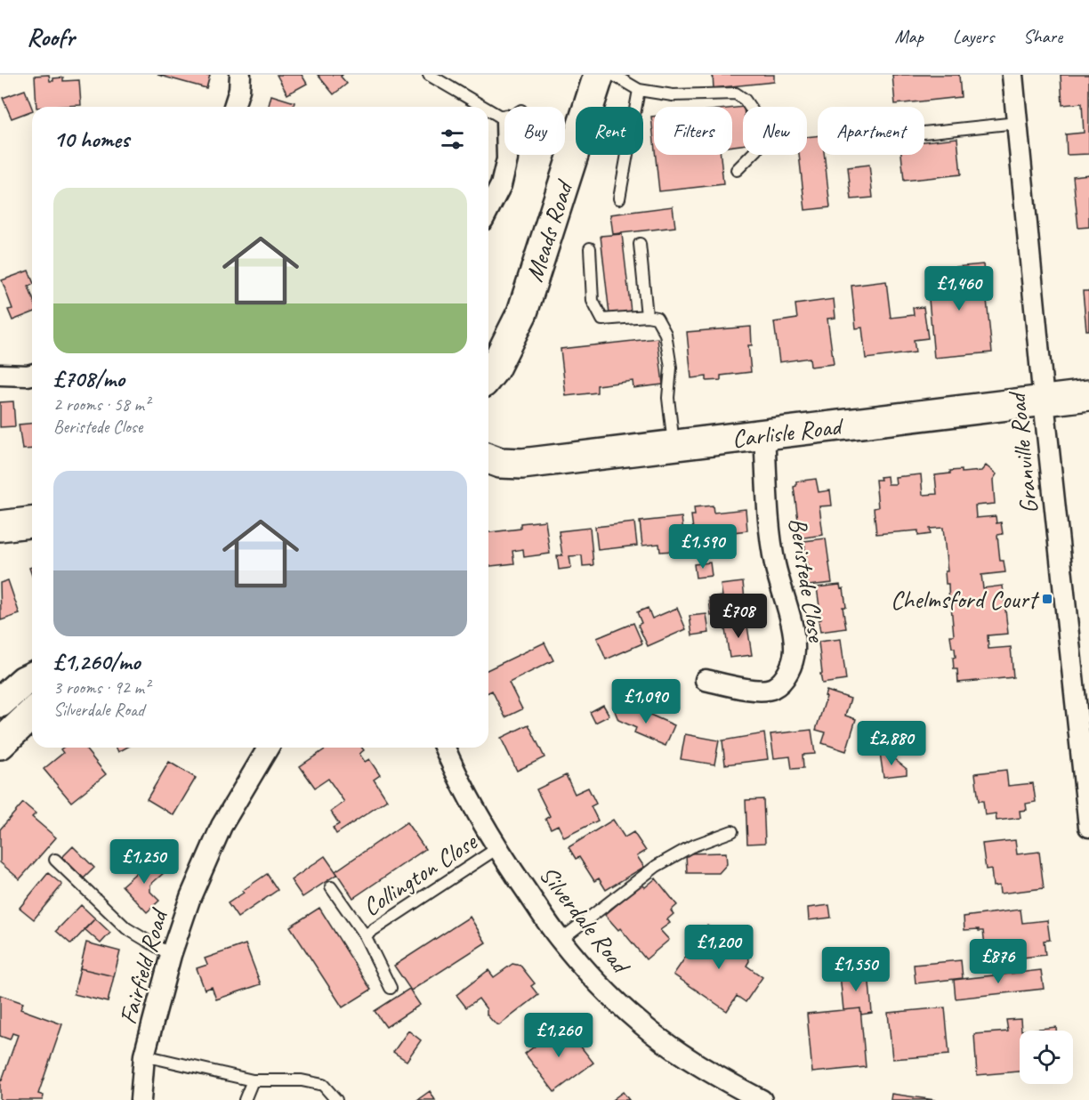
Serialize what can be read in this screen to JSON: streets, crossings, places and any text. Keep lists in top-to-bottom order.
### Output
{
  "streets": {
    "street": [
      "Meads Road",
      "Carlisle Road",
      "Granville Road",
      "Beristede Close",
      "Silverdale Road",
      "Fairfield Road"
    ],
    "lane": ["Collington Close"]
  },
  "crossings": [
    ["Carlisle Road", "Granville Road"],
    ["Carlisle Road", "Beristede Close"],
    ["Collington Close", "Silverdale Road"]
  ],
  "places": {
    "transit": ["Chelmsford Court"]
  },
  "page": {
    "header": "Roofr",
    "nav": ["Map", "Layers", "Share"],
    "chip": [
      "Buy",
      "Rent",
      "Filters",
      "New",
      "Apartment"
    ],
    "heading": "10 homes",
    "list": [
      {
        "name": "£708/mo",
        "note": "2 rooms · 58 m² · Beristede Close"
      },
      {
        "name": "£1,260/mo",
        "note": "3 rooms · 92 m² · Silverdale Road"
      }
    ],
    "price": [
      "£1,460",
      "£1,590",
      "£708",
      "£1,090",
      "£2,880",
      "£1,250",
      "£1,200",
      "£876",
      "£1,550",
      "£1,260"
    ]
  }
}
